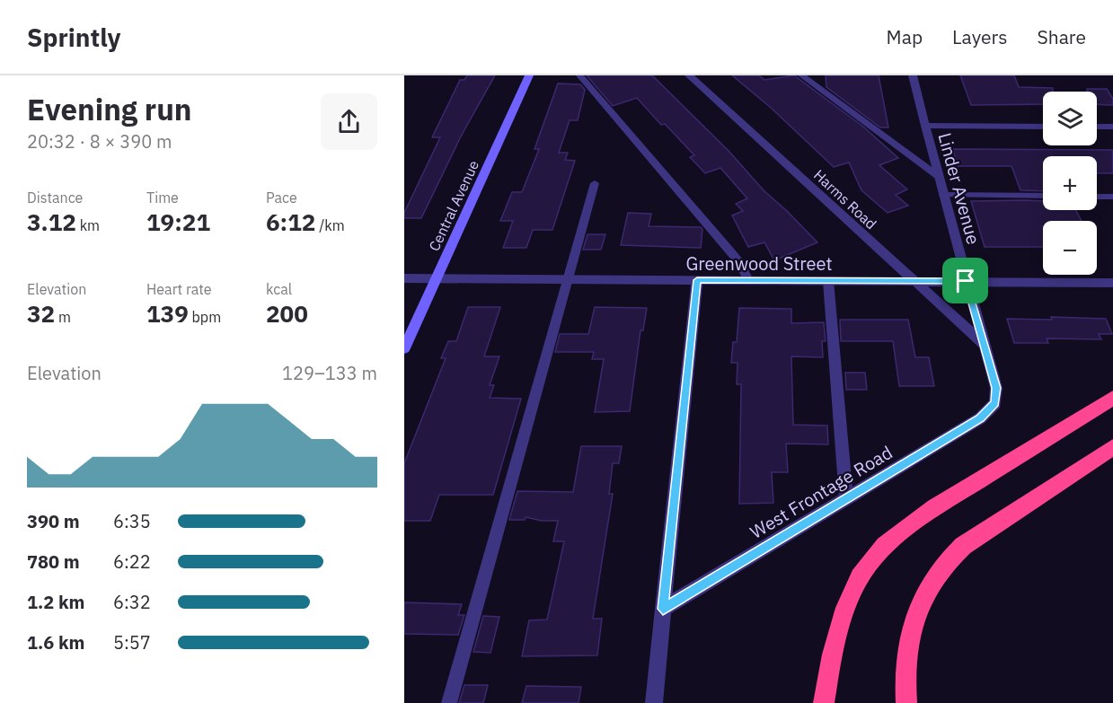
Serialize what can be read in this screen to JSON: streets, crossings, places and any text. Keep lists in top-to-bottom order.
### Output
{
  "streets": {
    "main road": ["Central Avenue"],
    "street": [
      "Linder Avenue",
      "Harms Road",
      "Greenwood Street",
      "West Frontage Road"
    ]
  },
  "crossings": [
    ["Linder Avenue", "Harms Road"],
    ["Linder Avenue", "Greenwood Street"],
    ["Linder Avenue", "West Frontage Road"],
    ["Harms Road", "Greenwood Street"],
    ["Central Avenue", "Greenwood Street"]
  ],
  "page": {
    "header": "Sprintly",
    "nav": ["Map", "Layers", "Share"],
    "heading": ["Evening run", "20:32 · 8 × 390 m"],
    "map_buttons": ["+", "−"],
    "stats": [
      ["Distance", "3.12 km"],
      ["Time", "19:21"],
      ["Pace", "6:12 /km"],
      ["Elevation", "32 m"],
      ["Heart rate", "139 bpm"],
      ["kcal", "200"]
    ],
    "chart": ["Elevation", "129–133 m"],
    "list": [
      {
        "name": "390 m",
        "note": "6:35"
      },
      {
        "name": "780 m",
        "note": "6:22"
      },
      {
        "name": "1.2 km",
        "note": "6:32"
      },
      {
        "name": "1.6 km",
        "note": "5:57"
      }
    ]
  }
}
